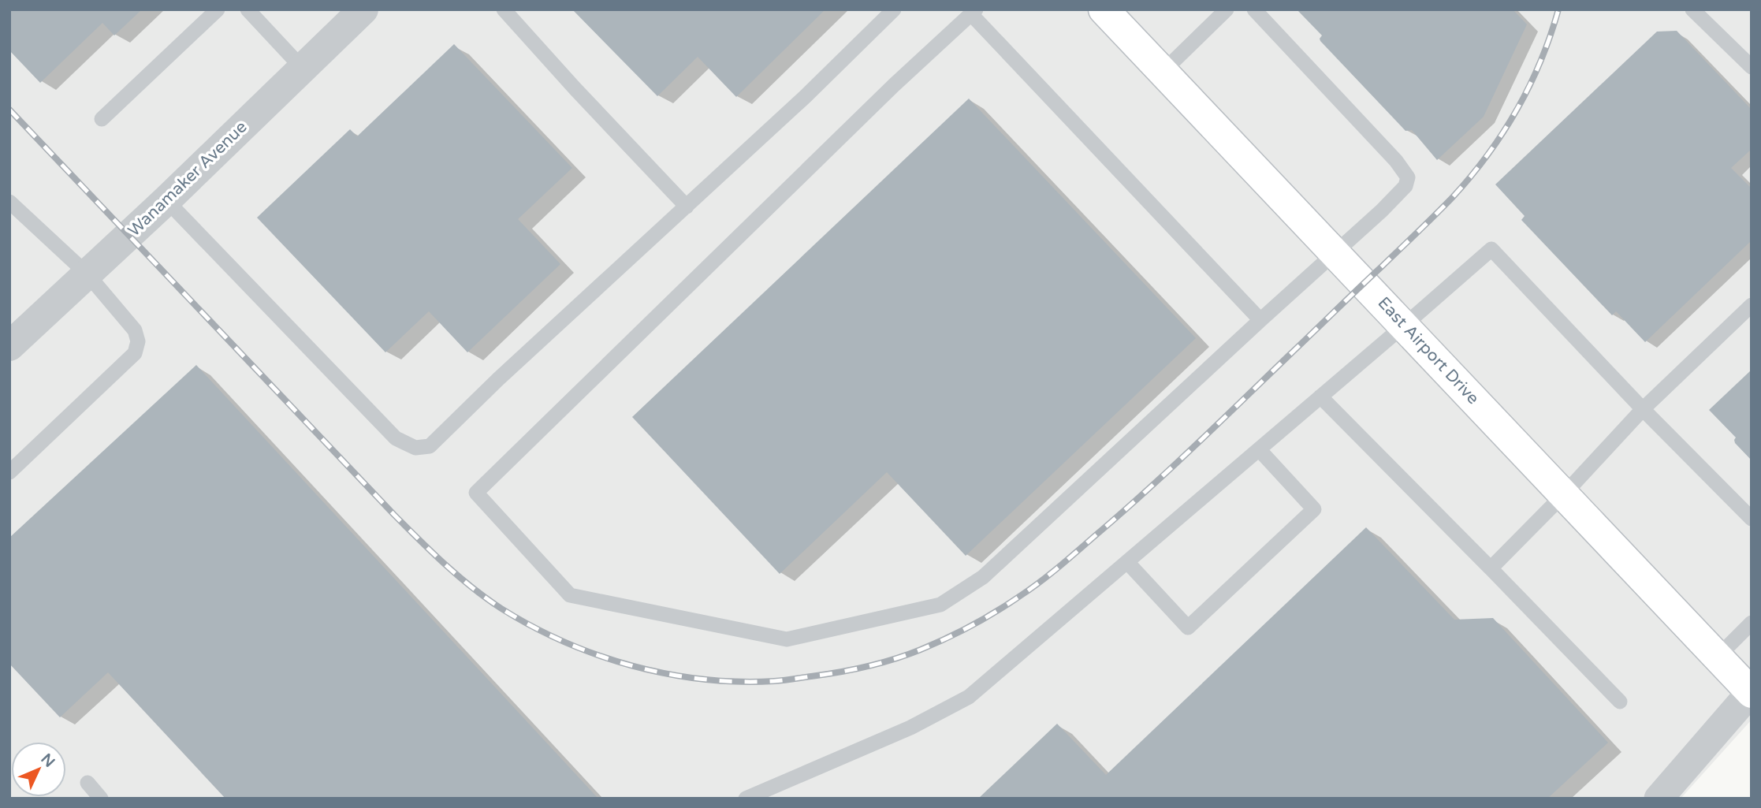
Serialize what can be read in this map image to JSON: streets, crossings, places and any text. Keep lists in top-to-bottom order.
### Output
{
  "streets": {
    "main road": ["East Airport Drive"],
    "street": ["Wanamaker Avenue"]
  },
  "north": "top right"
}
